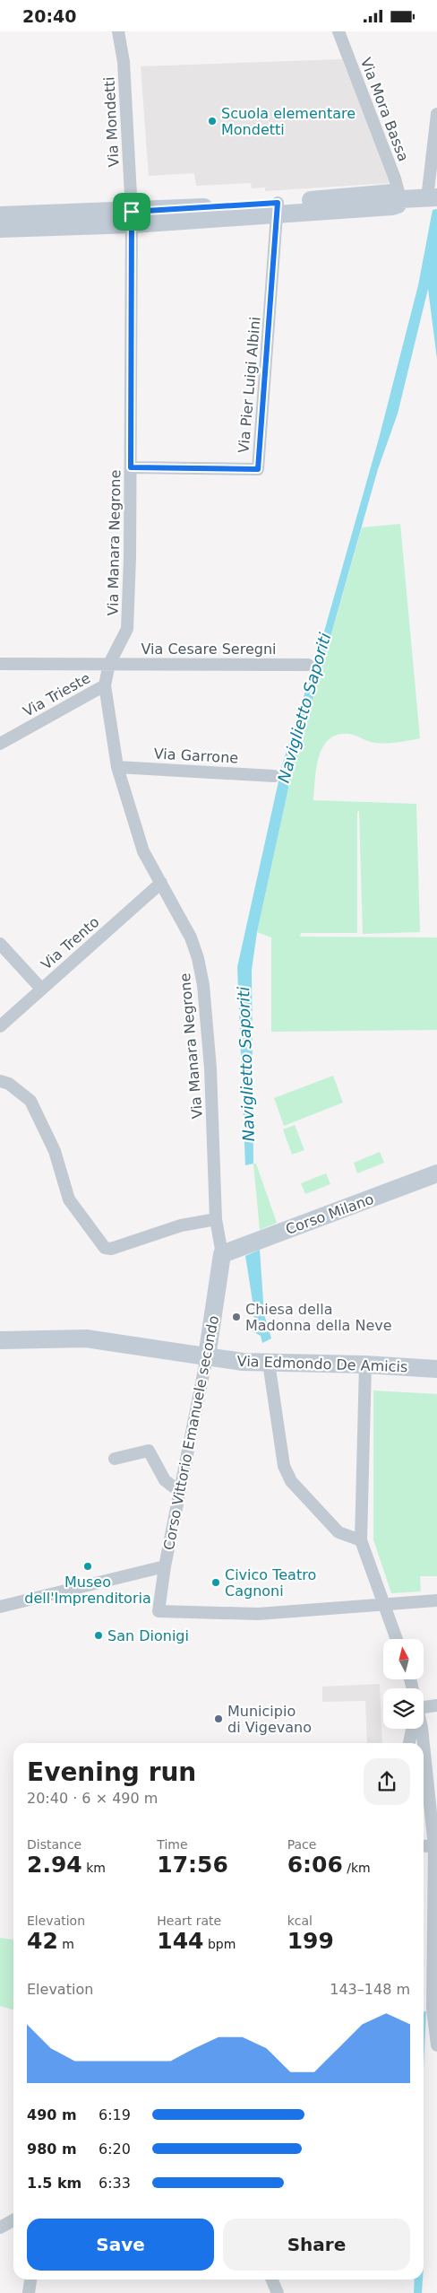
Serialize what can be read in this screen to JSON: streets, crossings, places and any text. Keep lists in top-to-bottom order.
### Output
{
  "streets": {
    "street": [
      "Via Mora Bassa",
      "Via Mondetti",
      "Via Pier Luigi Albini",
      "Via Manara Negrone",
      "Via Cesare Seregni",
      "Via Trieste",
      "Via Garrone",
      "Via Trento",
      "Corso Milano",
      "Via Edmondo De Amicis",
      "Corso Vittorio Emanuele secondo"
    ]
  },
  "crossings": [
    ["Via Mondetti", "Via Manara Negrone"],
    ["Via Pier Luigi Albini", "Via Manara Negrone"],
    ["Via Manara Negrone", "Via Cesare Seregni"],
    ["Via Manara Negrone", "Via Trieste"],
    ["Via Manara Negrone", "Via Garrone"],
    ["Via Manara Negrone", "Via Trento"],
    ["Via Manara Negrone", "Corso Milano"],
    ["Via Manara Negrone", "Corso Vittorio Emanuele secondo"],
    ["Corso Milano", "Corso Vittorio Emanuele secondo"],
    ["Via Edmondo De Amicis", "Corso Vittorio Emanuele secondo"]
  ],
  "water": ["Naviglietto Saporiti"],
  "places": [
    "Scuola elementare Mondetti",
    "Chiesa della Madonna della Neve",
    "Museo dell'Imprenditoria",
    "Civico Teatro Cagnoni",
    "San Dionigi",
    "Municipio di Vigevano"
  ],
  "north": "top",
  "page": {
    "status": "20:40",
    "heading": ["Evening run", "20:40 · 6 × 490 m"],
    "stats": [
      ["Distance", "2.94 km"],
      ["Time", "17:56"],
      ["Pace", "6:06 /km"],
      ["Elevation", "42 m"],
      ["Heart rate", "144 bpm"],
      ["kcal", "199"]
    ],
    "chart": ["Elevation", "143–148 m"],
    "list": [
      {
        "name": "490 m",
        "note": "6:19"
      },
      {
        "name": "980 m",
        "note": "6:20"
      },
      {
        "name": "1.5 km",
        "note": "6:33"
      }
    ],
    "buttons": ["Save", "Share"]
  }
}
